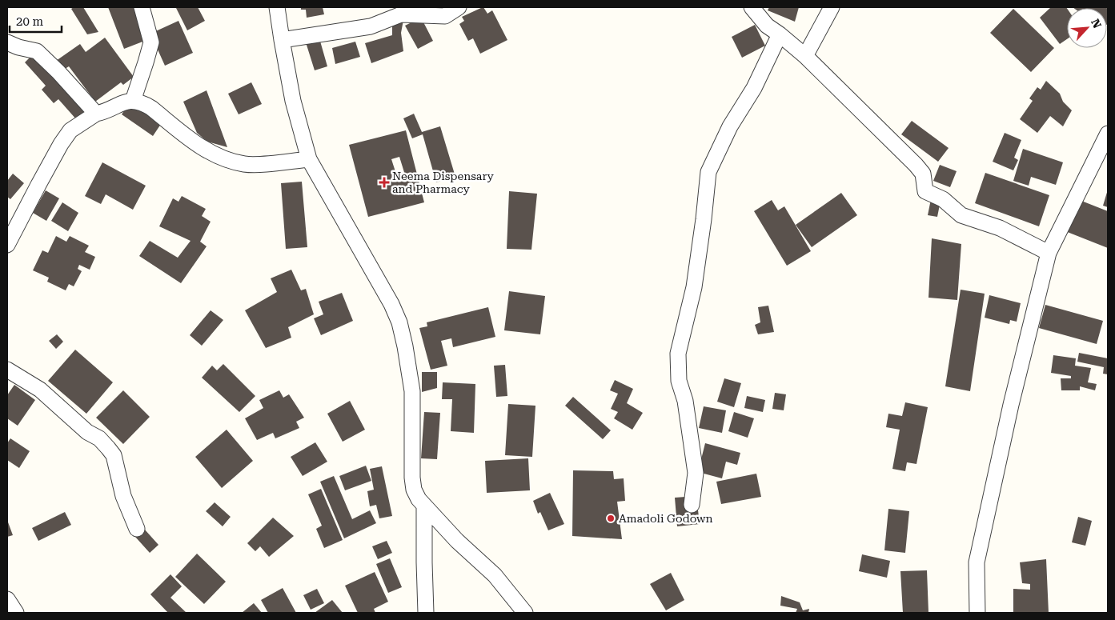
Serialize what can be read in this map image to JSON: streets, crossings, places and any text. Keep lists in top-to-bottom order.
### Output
{
  "places": {
    "health": ["Neema Dispensary and Pharmacy"],
    "other": ["Amadoli Godown"]
  },
  "scale_bar": "20 m",
  "north": "top right"
}
